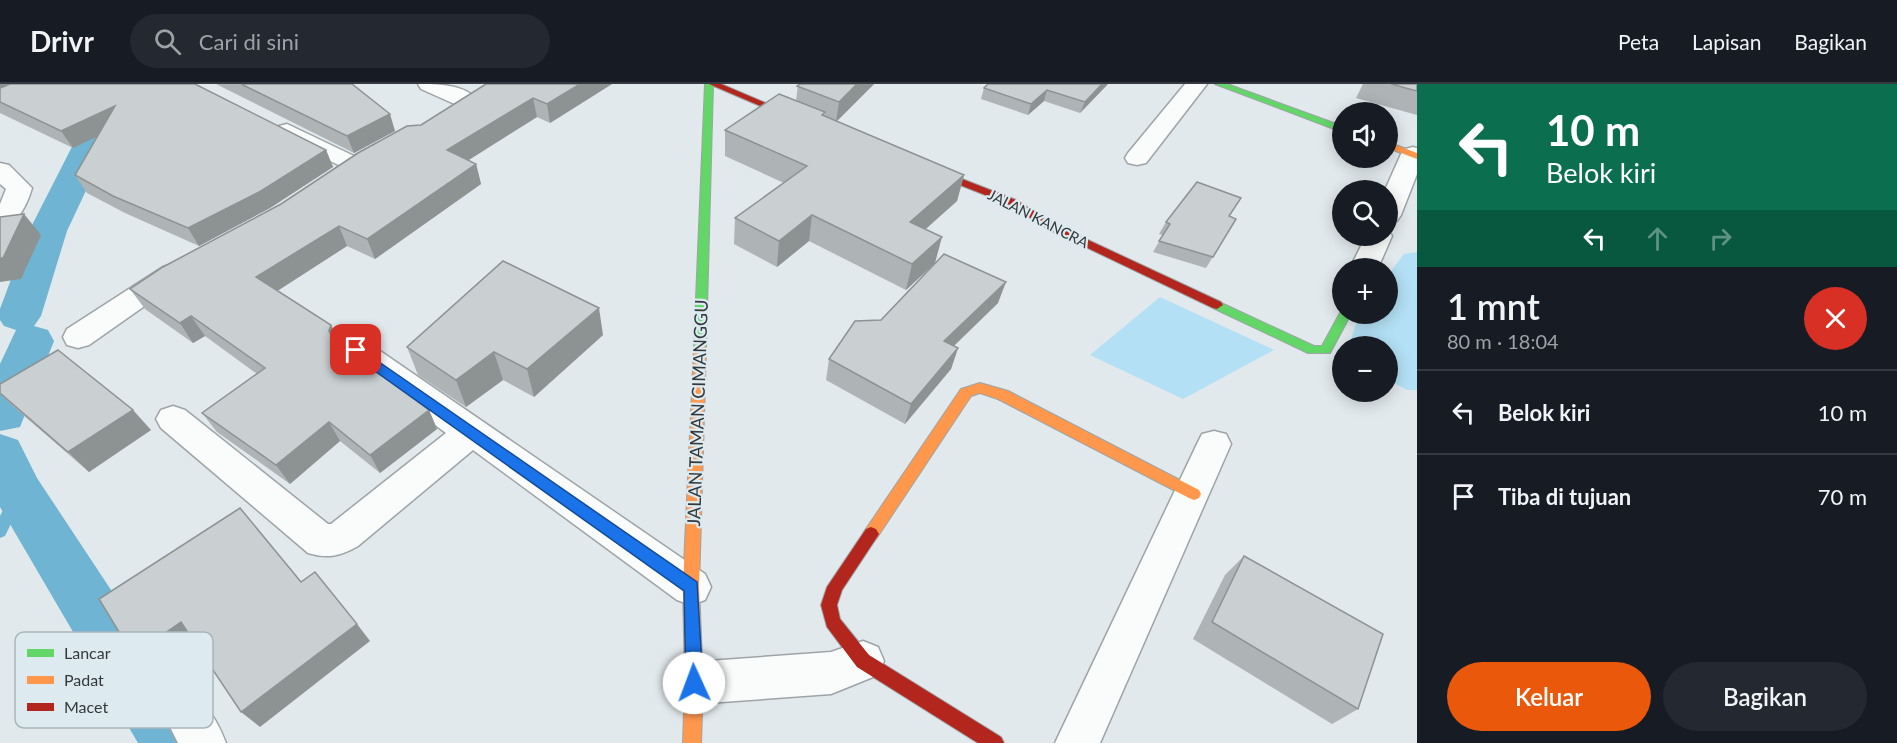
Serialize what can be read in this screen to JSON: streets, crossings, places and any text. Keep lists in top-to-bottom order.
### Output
{
  "streets": {
    "street": ["JALAN KANCRA", "JALAN TAMAN CIMANGGU"]
  },
  "legend": ["Lancar", "Padat", "Macet"],
  "page": {
    "header": "Drivr",
    "search": "Cari di sini",
    "nav": ["Peta", "Lapisan", "Bagikan"],
    "turn": ["10 m", "Belok kiri"],
    "map_buttons": ["+", "−"],
    "heading": ["1 mnt", "80 m · 18:04"],
    "list": [
      {
        "name": "Belok kiri",
        "value": "10 m"
      },
      {
        "name": "Tiba di tujuan",
        "value": "70 m"
      }
    ],
    "buttons": ["Keluar", "Bagikan"]
  }
}
